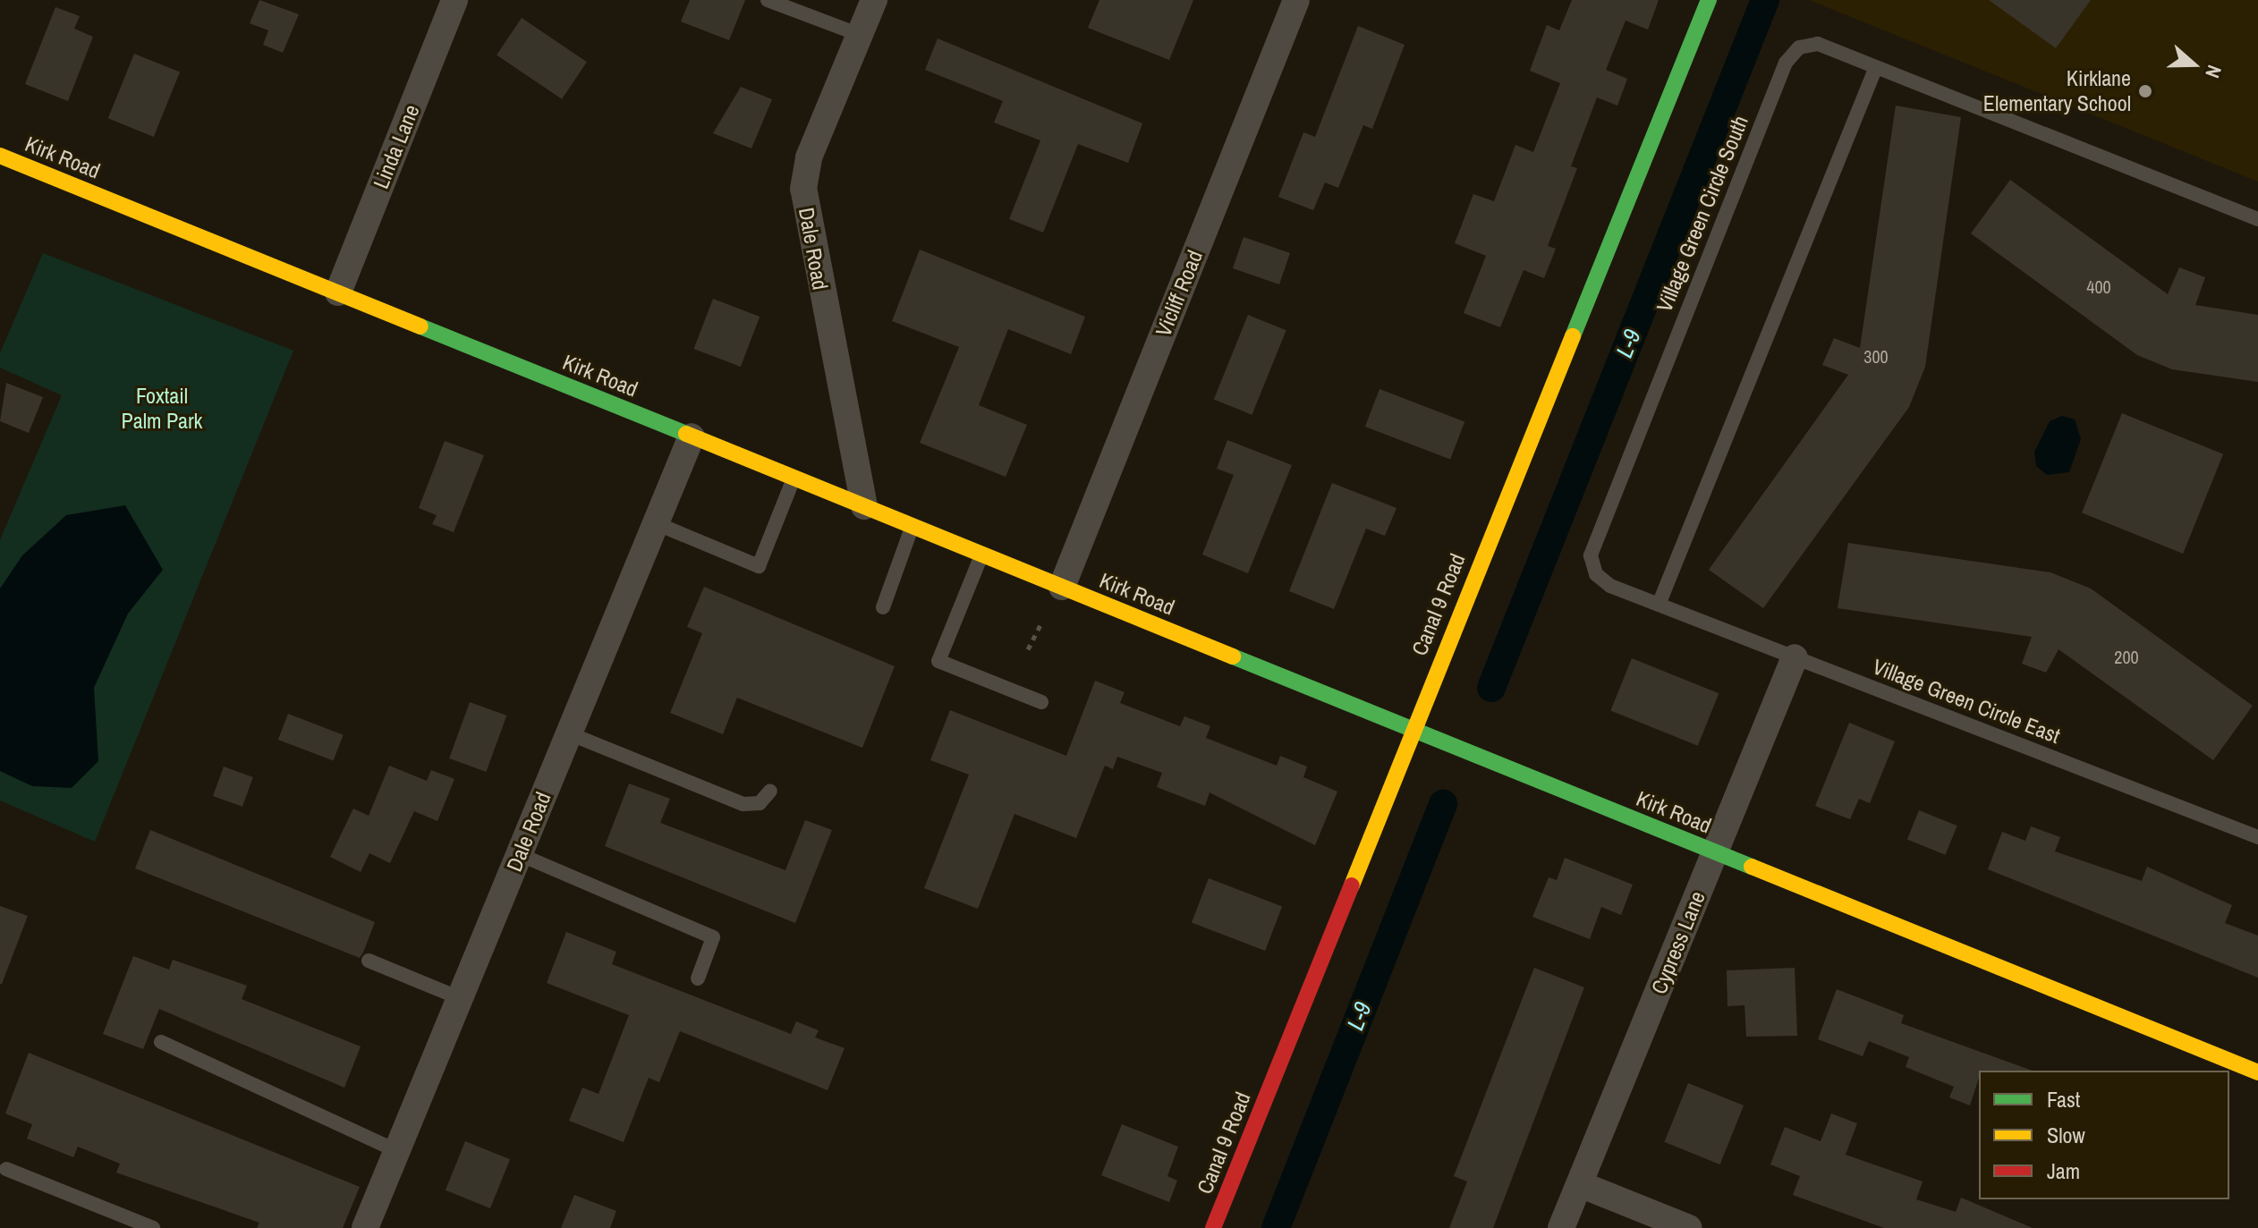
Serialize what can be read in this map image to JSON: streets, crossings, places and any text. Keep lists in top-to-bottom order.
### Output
{
  "streets": {
    "street": [
      "Linda Lane",
      "Kirk Road",
      "Dale Road",
      "Vicliff Road",
      "Canal 9 Road",
      "Cypress Lane"
    ],
    "lane": ["Village Green Circle South", "Village Green Circle East"]
  },
  "crossings": [
    ["Linda Lane", "Kirk Road"],
    ["Kirk Road", "Dale Road"],
    ["Kirk Road", "Vicliff Road"],
    ["Kirk Road", "Canal 9 Road"],
    ["Kirk Road", "Cypress Lane"],
    ["Village Green Circle South", "Village Green Circle East"],
    ["Village Green Circle East", "Cypress Lane"]
  ],
  "water": ["L-9"],
  "parks": ["Foxtail Palm Park"],
  "places": ["Kirklane Elementary School"],
  "house_numbers": ["400", "300", "200"],
  "legend": ["Fast", "Slow", "Jam"],
  "north": "right"
}
